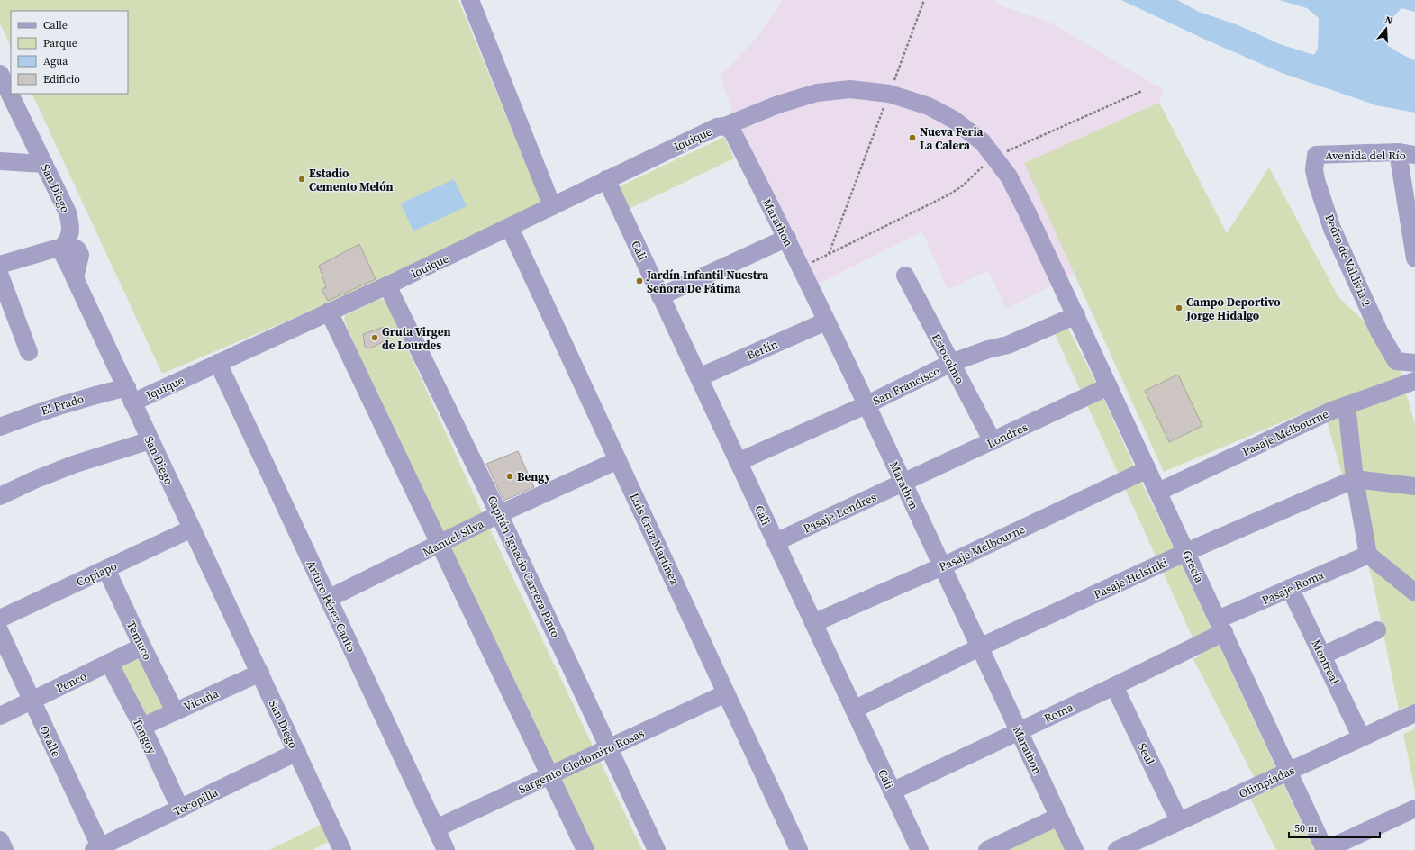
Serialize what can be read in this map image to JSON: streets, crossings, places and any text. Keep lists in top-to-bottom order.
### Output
{
  "streets": {
    "street": [
      "Iquique",
      "Avenida del Río",
      "San Diego",
      "Marathon",
      "Cali",
      "Pedro de Valdivia 2",
      "Berlín",
      "Estocolmo",
      "San Francisco",
      "El Prado",
      "Pasaje Melbourne",
      "Londres",
      "Pasaje Londres",
      "Manuel Silva",
      "Luis Cruz Martínez",
      "Capitán Ignacio Carrera Pinto",
      "Grecia",
      "Copiapo",
      "Pasaje Helsinki",
      "Pasaje Roma",
      "Arturo Pérez Canto",
      "Temuco",
      "Montreal",
      "Penco",
      "Vicuña",
      "Roma",
      "Tongoy",
      "Ovalle",
      "Seul",
      "Sargento Clodomiro Rosas",
      "Olimpíadas",
      "Tocopilla"
    ]
  },
  "crossings": [
    ["Iquique", "San Diego"],
    ["Iquique", "Marathon"],
    ["Iquique", "Cali"],
    ["Iquique", "El Prado"],
    ["Iquique", "Luis Cruz Martínez"],
    ["Iquique", "Capitán Ignacio Carrera Pinto"],
    ["Iquique", "Grecia"],
    ["Iquique", "Arturo Pérez Canto"],
    ["Avenida del Río", "Pedro de Valdivia 2"],
    ["San Diego", "El Prado"],
    ["San Diego", "Copiapo"],
    ["San Diego", "Vicuña"],
    ["San Diego", "Tocopilla"],
    ["Marathon", "Berlín"],
    ["Marathon", "San Francisco"],
    ["Marathon", "Pasaje Melbourne"],
    ["Marathon", "Londres"],
    ["Marathon", "Pasaje Londres"],
    ["Marathon", "Pasaje Helsinki"],
    ["Marathon", "Roma"],
    ["Cali", "Berlín"],
    ["Cali", "San Francisco"],
    ["Cali", "Pasaje Melbourne"],
    ["Cali", "Pasaje Londres"],
    ["Cali", "Pasaje Helsinki"],
    ["Cali", "Roma"],
    ["Estocolmo", "San Francisco"],
    ["Estocolmo", "Londres"],
    ["San Francisco", "Grecia"],
    ["Pasaje Melbourne", "Grecia"],
    ["Londres", "Pasaje Londres"],
    ["Londres", "Grecia"],
    ["Manuel Silva", "Luis Cruz Martínez"],
    ["Manuel Silva", "Capitán Ignacio Carrera Pinto"],
    ["Manuel Silva", "Arturo Pérez Canto"],
    ["Luis Cruz Martínez", "Sargento Clodomiro Rosas"],
    ["Capitán Ignacio Carrera Pinto", "Sargento Clodomiro Rosas"],
    ["Grecia", "Pasaje Helsinki"],
    ["Grecia", "Pasaje Roma"],
    ["Grecia", "Roma"],
    ["Grecia", "Olimpíadas"],
    ["Copiapo", "Temuco"],
    ["Pasaje Roma", "Montreal"],
    ["Pasaje Roma", "Roma"],
    ["Arturo Pérez Canto", "Sargento Clodomiro Rosas"],
    ["Temuco", "Penco"],
    ["Temuco", "Vicuña"],
    ["Montreal", "Olimpíadas"],
    ["Penco", "Tongoy"],
    ["Penco", "Ovalle"],
    ["Vicuña", "Tongoy"],
    ["Roma", "Seul"],
    ["Tongoy", "Tocopilla"],
    ["Ovalle", "Tocopilla"],
    ["Seul", "Olimpíadas"]
  ],
  "places": [
    "Nueva Feria La Calera",
    "Estadio Cemento Melón",
    "Jardín Infantil Nuestra Señora De Fátima",
    "Campo Deportivo Jorge Hidalgo",
    "Gruta Virgen de Lourdes",
    "Bengy"
  ],
  "legend": [
    "Calle",
    "Parque",
    "Agua",
    "Edificio"
  ],
  "scale_bar": "50 m",
  "north": "top"
}
